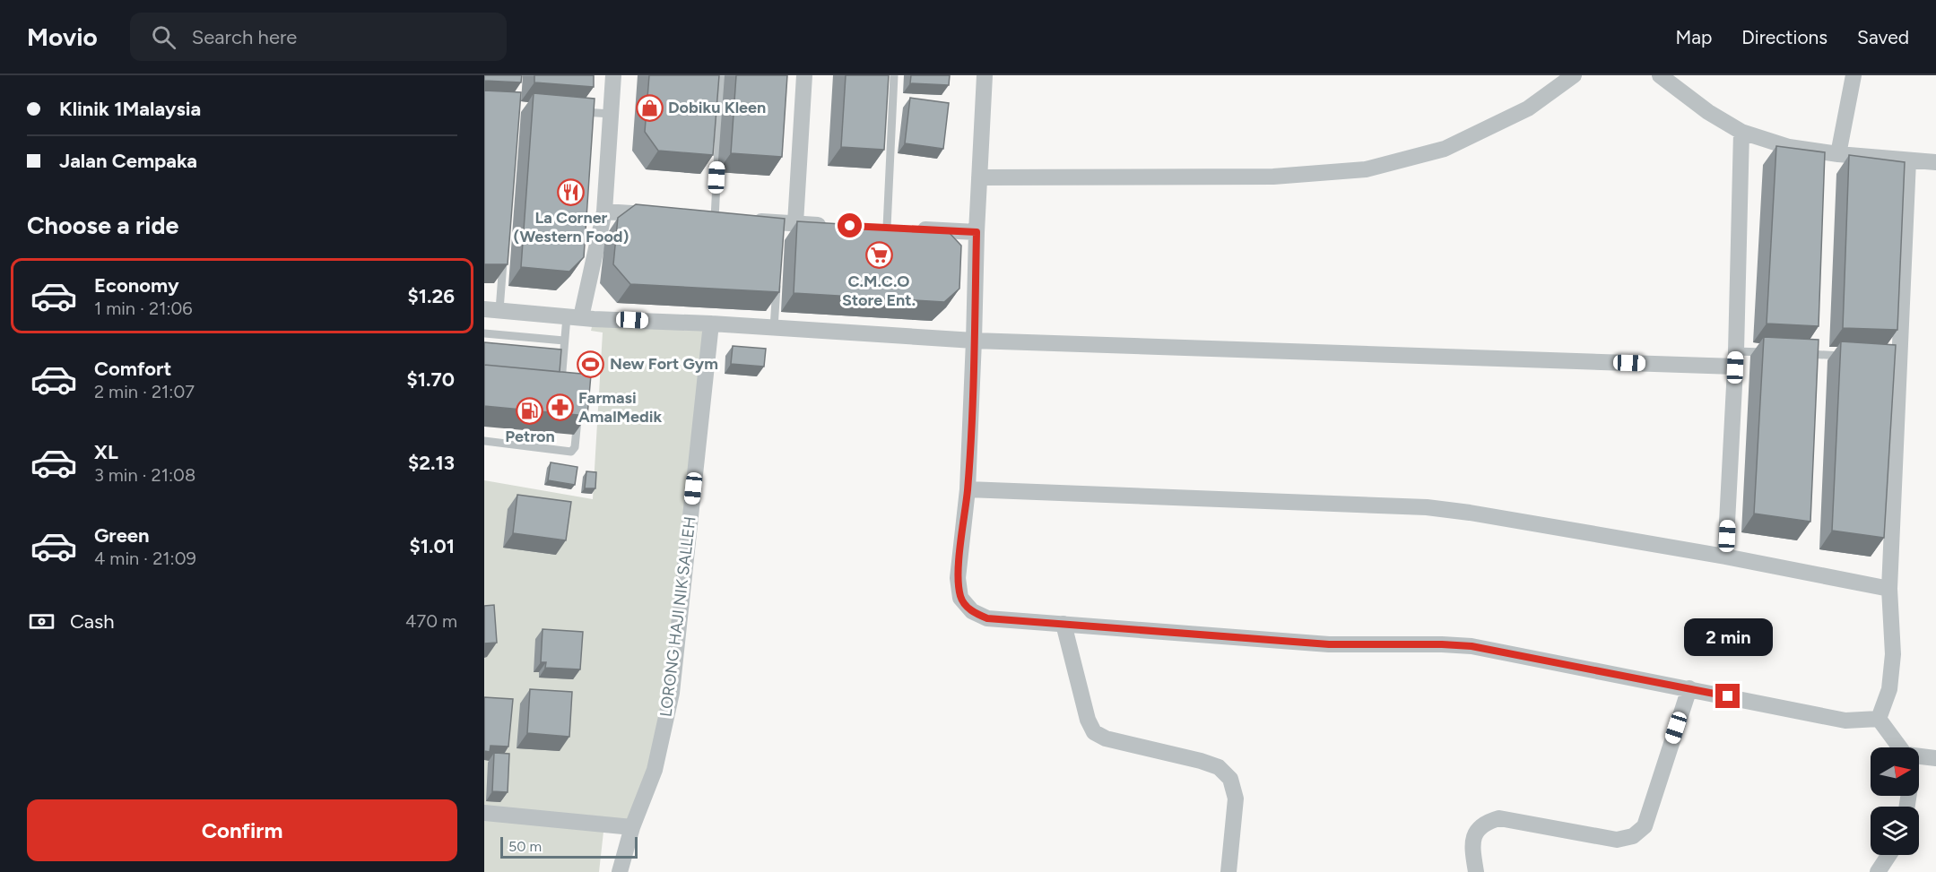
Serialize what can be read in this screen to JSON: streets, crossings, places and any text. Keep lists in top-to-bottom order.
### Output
{
  "streets": {
    "street": ["LORONG HAJI NIK SALLEH"]
  },
  "places": {
    "shop": ["Dobiku Kleen"],
    "restaurant": ["La Corner (Western Food)"],
    "supermarket": ["C.M.C.O Store Ent."],
    "sports": ["New Fort Gym"],
    "pharmacy": ["Farmasi AmalMedik"],
    "fuel station": ["Petron"]
  },
  "scale_bar": "50 m",
  "north": "right",
  "page": {
    "header": "Movio",
    "search": "Search here",
    "nav": ["Map", "Directions", "Saved"],
    "banner": ["Klinik 1Malaysia", "Jalan Cempaka"],
    "heading": "Choose a ride",
    "list": [
      {
        "name": "Economy",
        "note": "1 min · 21:06",
        "value": "$1.26"
      },
      {
        "name": "Comfort",
        "note": "2 min · 21:07",
        "value": "$1.70"
      },
      {
        "name": "XL",
        "note": "3 min · 21:08",
        "value": "$2.13"
      },
      {
        "name": "Green",
        "note": "4 min · 21:09",
        "value": "$1.01"
      }
    ],
    "pay": ["Cash", "470 m"],
    "bubble": "2 min",
    "buttons": "Confirm",
    "scale": "50 m"
  }
}
